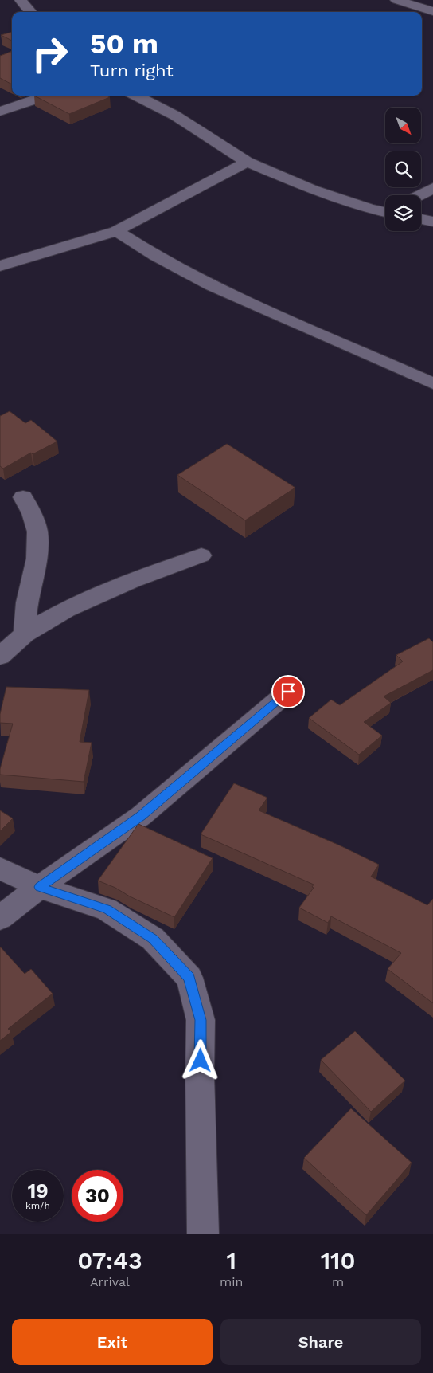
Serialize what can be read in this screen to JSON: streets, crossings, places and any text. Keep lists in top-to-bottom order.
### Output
{
  "north": "bottom right",
  "page": {
    "turn": ["50 m", "Turn right"],
    "speed": "19 km/h",
    "limit": "30",
    "eta": [
      "07:43",
      "Arrival",
      "1",
      "min",
      "110",
      "m"
    ],
    "buttons": ["Exit", "Share"]
  }
}
